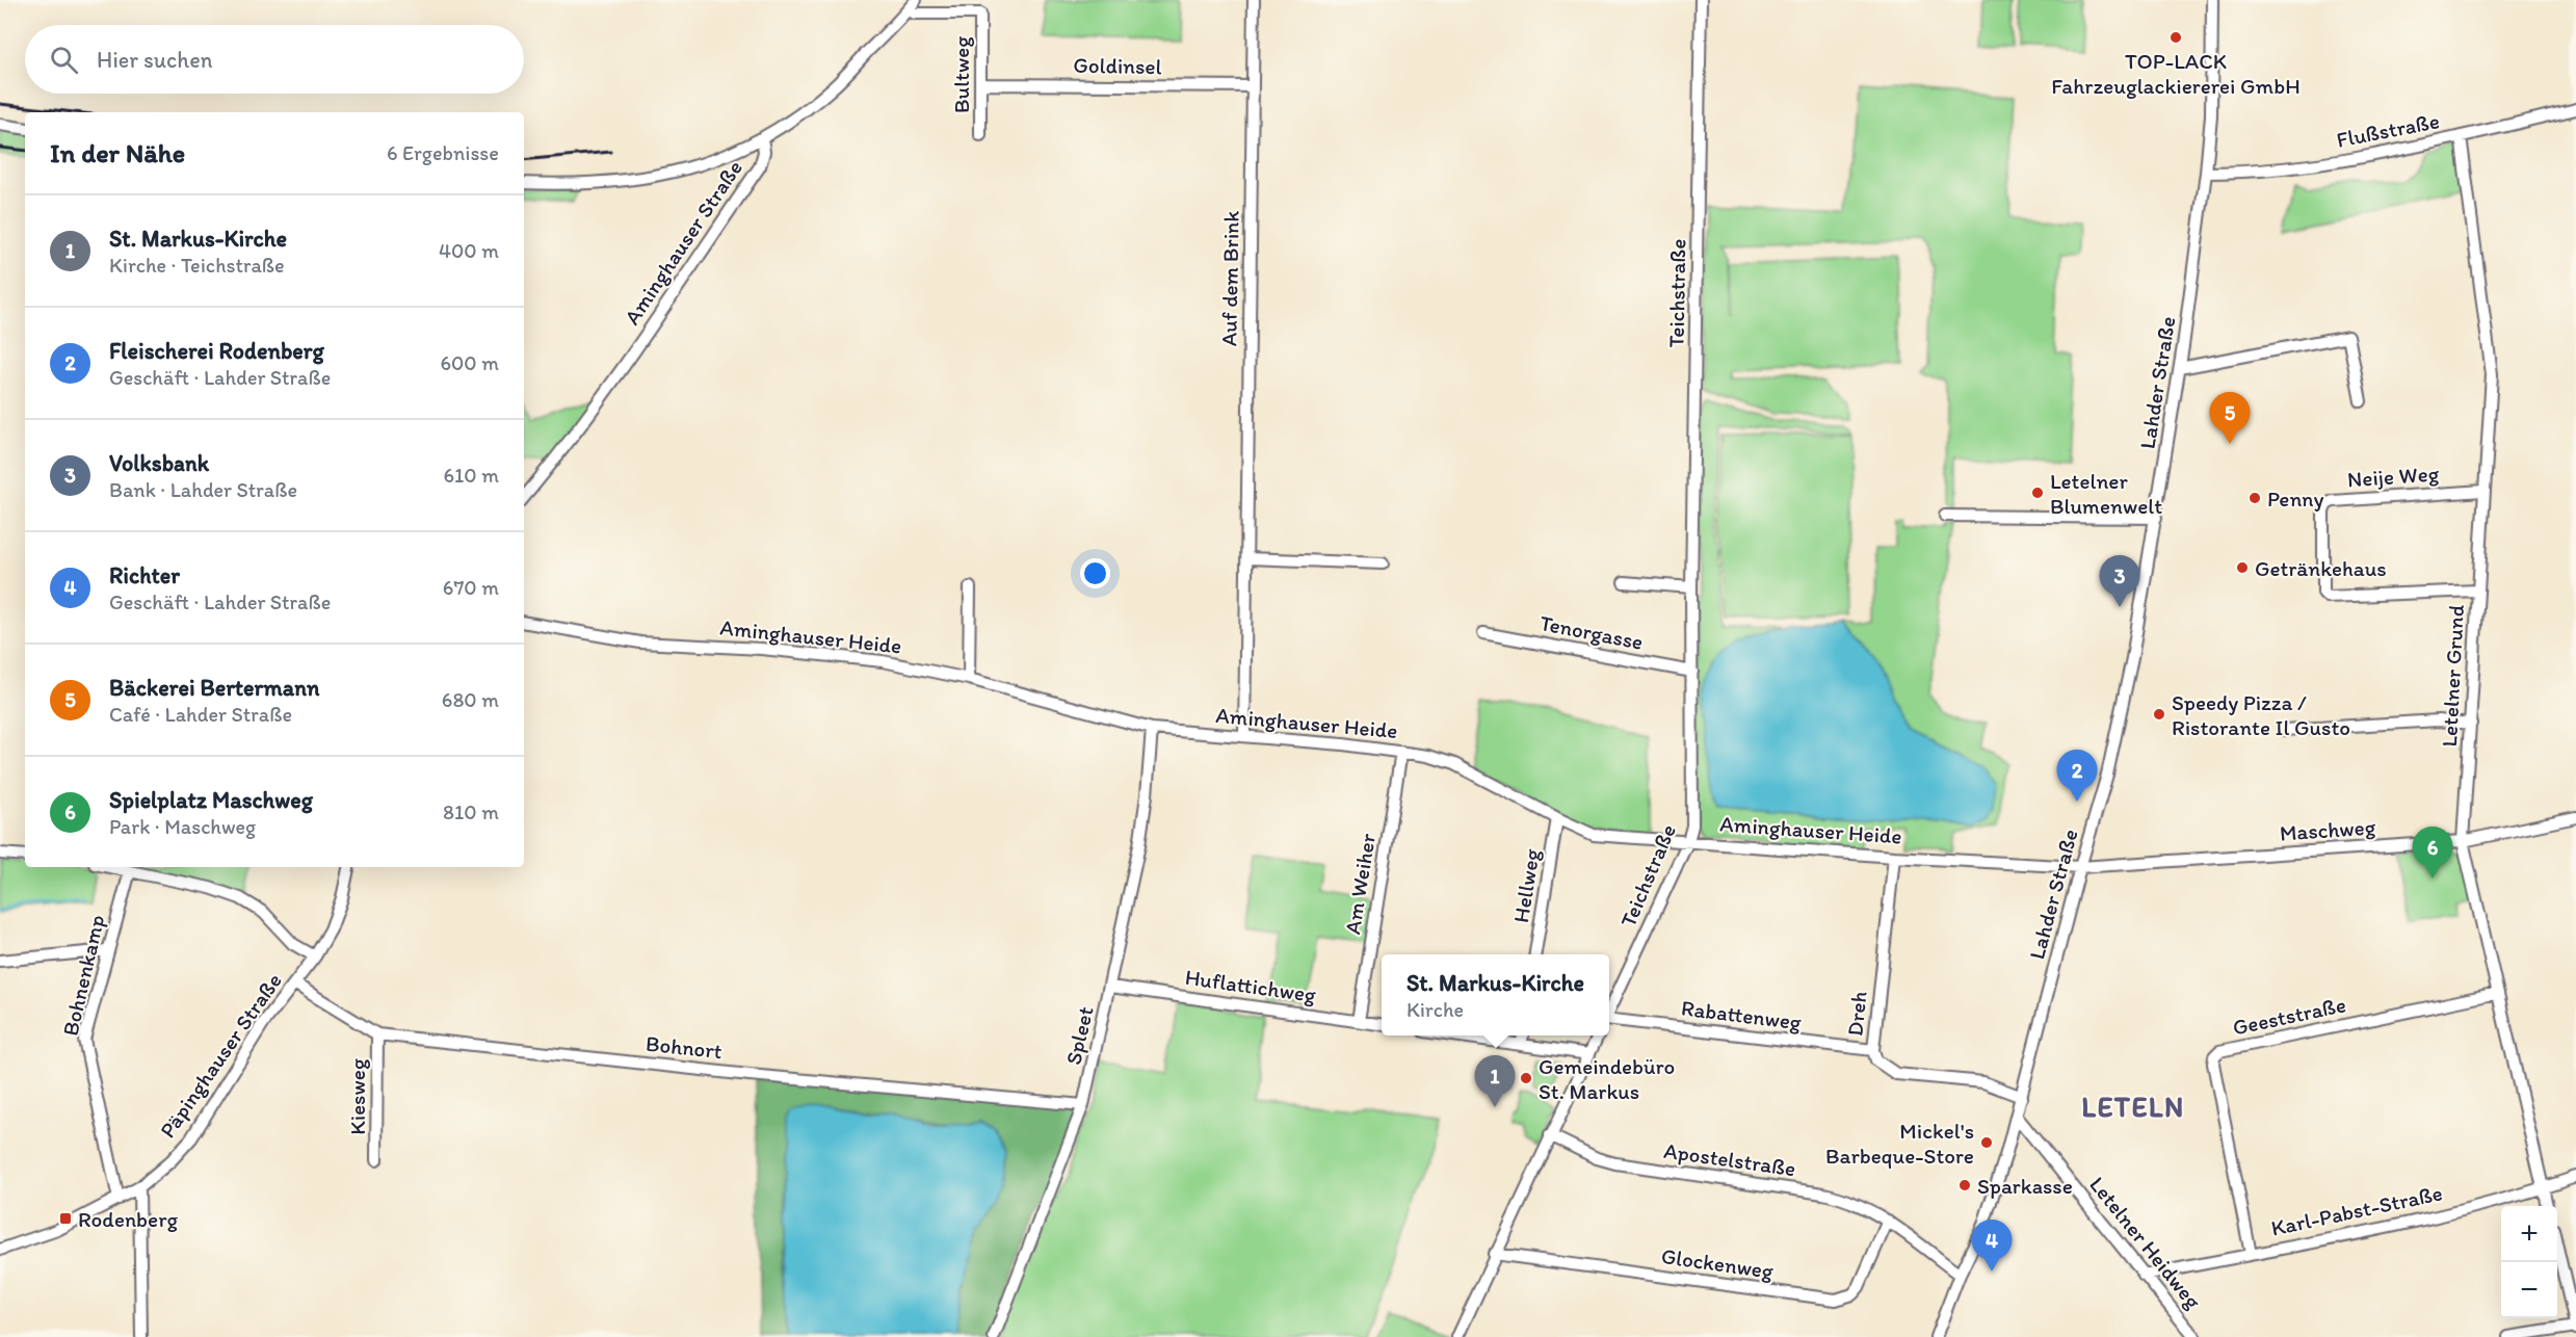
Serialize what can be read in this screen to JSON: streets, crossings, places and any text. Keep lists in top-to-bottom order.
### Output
{
  "streets": {
    "street": [
      "Goldinsel",
      "Bultweg",
      "Flußstraße",
      "Aminghauser Straße",
      "Auf dem Brink",
      "Teichstraße",
      "Lahder Straße",
      "Neije Weg",
      "Tenorgasse",
      "Aminghauser Heide",
      "Letelner Grund",
      "Maschweg",
      "Am Weiher",
      "Hellweg",
      "Bohnenkamp",
      "Huflattichweg",
      "Dreh",
      "Rabattenweg",
      "Geeststraße",
      "Spleet",
      "Bohnort",
      "Päpinghauser Straße",
      "Kiesweg",
      "Apostelstraße",
      "Karl-Pabst-Straße",
      "Letelner Heidweg",
      "Glockenweg"
    ]
  },
  "crossings": [
    ["Goldinsel", "Bultweg"],
    ["Goldinsel", "Auf dem Brink"],
    ["Flußstraße", "Lahder Straße"],
    ["Flußstraße", "Letelner Grund"],
    ["Auf dem Brink", "Aminghauser Heide"],
    ["Teichstraße", "Tenorgasse"],
    ["Teichstraße", "Aminghauser Heide"],
    ["Lahder Straße", "Aminghauser Heide"],
    ["Lahder Straße", "Maschweg"],
    ["Lahder Straße", "Dreh"],
    ["Lahder Straße", "Apostelstraße"],
    ["Lahder Straße", "Letelner Heidweg"],
    ["Neije Weg", "Letelner Grund"],
    ["Aminghauser Heide", "Maschweg"],
    ["Aminghauser Heide", "Am Weiher"],
    ["Aminghauser Heide", "Hellweg"],
    ["Aminghauser Heide", "Dreh"],
    ["Aminghauser Heide", "Spleet"],
    ["Letelner Grund", "Maschweg"],
    ["Letelner Grund", "Geeststraße"],
    ["Letelner Grund", "Karl-Pabst-Straße"],
    ["Am Weiher", "Huflattichweg"],
    ["Bohnenkamp", "Päpinghauser Straße"],
    ["Huflattichweg", "Spleet"],
    ["Dreh", "Rabattenweg"],
    ["Geeststraße", "Karl-Pabst-Straße"],
    ["Spleet", "Bohnort"],
    ["Bohnort", "Päpinghauser Straße"],
    ["Bohnort", "Kiesweg"],
    ["Apostelstraße", "Glockenweg"],
    ["Karl-Pabst-Straße", "Letelner Heidweg"]
  ],
  "districts": ["LETELN"],
  "places": {
    "other": [
      "TOP-LACK Fahrzeuglackiererei GmbH",
      "Letelner Blumenwelt",
      "Penny",
      "Getränkehaus",
      "Speedy Pizza / Ristorante Il Gusto",
      "Gemeindebüro St. Markus",
      "Mickel's Barbeque-Store",
      "Sparkasse"
    ],
    "transit": ["Rodenberg"]
  },
  "page": {
    "search": "Hier suchen",
    "heading": ["In der Nähe", "6 Ergebnisse"],
    "list": [
      {
        "mark": "1",
        "name": "St. Markus-Kirche",
        "note": "Kirche · Teichstraße",
        "value": "400 m"
      },
      {
        "mark": "2",
        "name": "Fleischerei Rodenberg",
        "note": "Geschäft · Lahder Straße",
        "value": "600 m"
      },
      {
        "mark": "3",
        "name": "Volksbank",
        "note": "Bank · Lahder Straße",
        "value": "610 m"
      },
      {
        "mark": "4",
        "name": "Richter",
        "note": "Geschäft · Lahder Straße",
        "value": "670 m"
      },
      {
        "mark": "5",
        "name": "Bäckerei Bertermann",
        "note": "Café · Lahder Straße",
        "value": "680 m"
      },
      {
        "mark": "6",
        "name": "Spielplatz Maschweg",
        "note": "Park · Maschweg",
        "value": "810 m"
      }
    ],
    "pins": [
      "5",
      "3",
      "2",
      "6",
      "1",
      "4"
    ],
    "popup": ["St. Markus-Kirche", "Kirche"],
    "map_buttons": ["+", "−"]
  }
}
